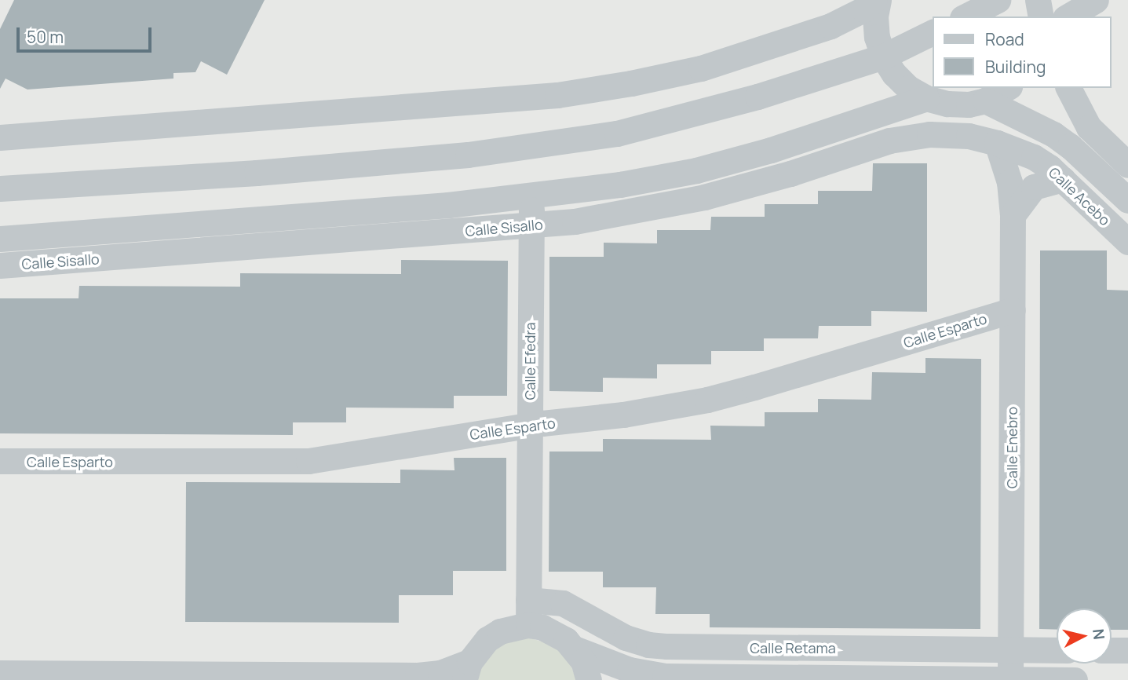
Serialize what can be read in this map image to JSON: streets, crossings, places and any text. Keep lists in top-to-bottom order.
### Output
{
  "streets": {
    "street": [
      "Calle Acebo",
      "Calle Sisallo",
      "Calle Esparto",
      "Calle Efedra",
      "Calle Enebro",
      "Calle Retama"
    ]
  },
  "crossings": [
    ["Calle Acebo", "Calle Sisallo"],
    ["Calle Acebo", "Calle Enebro"],
    ["Calle Sisallo", "Calle Efedra"],
    ["Calle Sisallo", "Calle Enebro"],
    ["Calle Esparto", "Calle Efedra"],
    ["Calle Esparto", "Calle Enebro"],
    ["Calle Efedra", "Calle Retama"],
    ["Calle Enebro", "Calle Retama"]
  ],
  "legend": ["Road", "Building"],
  "scale_bar": "50 m",
  "north": "right"
}
